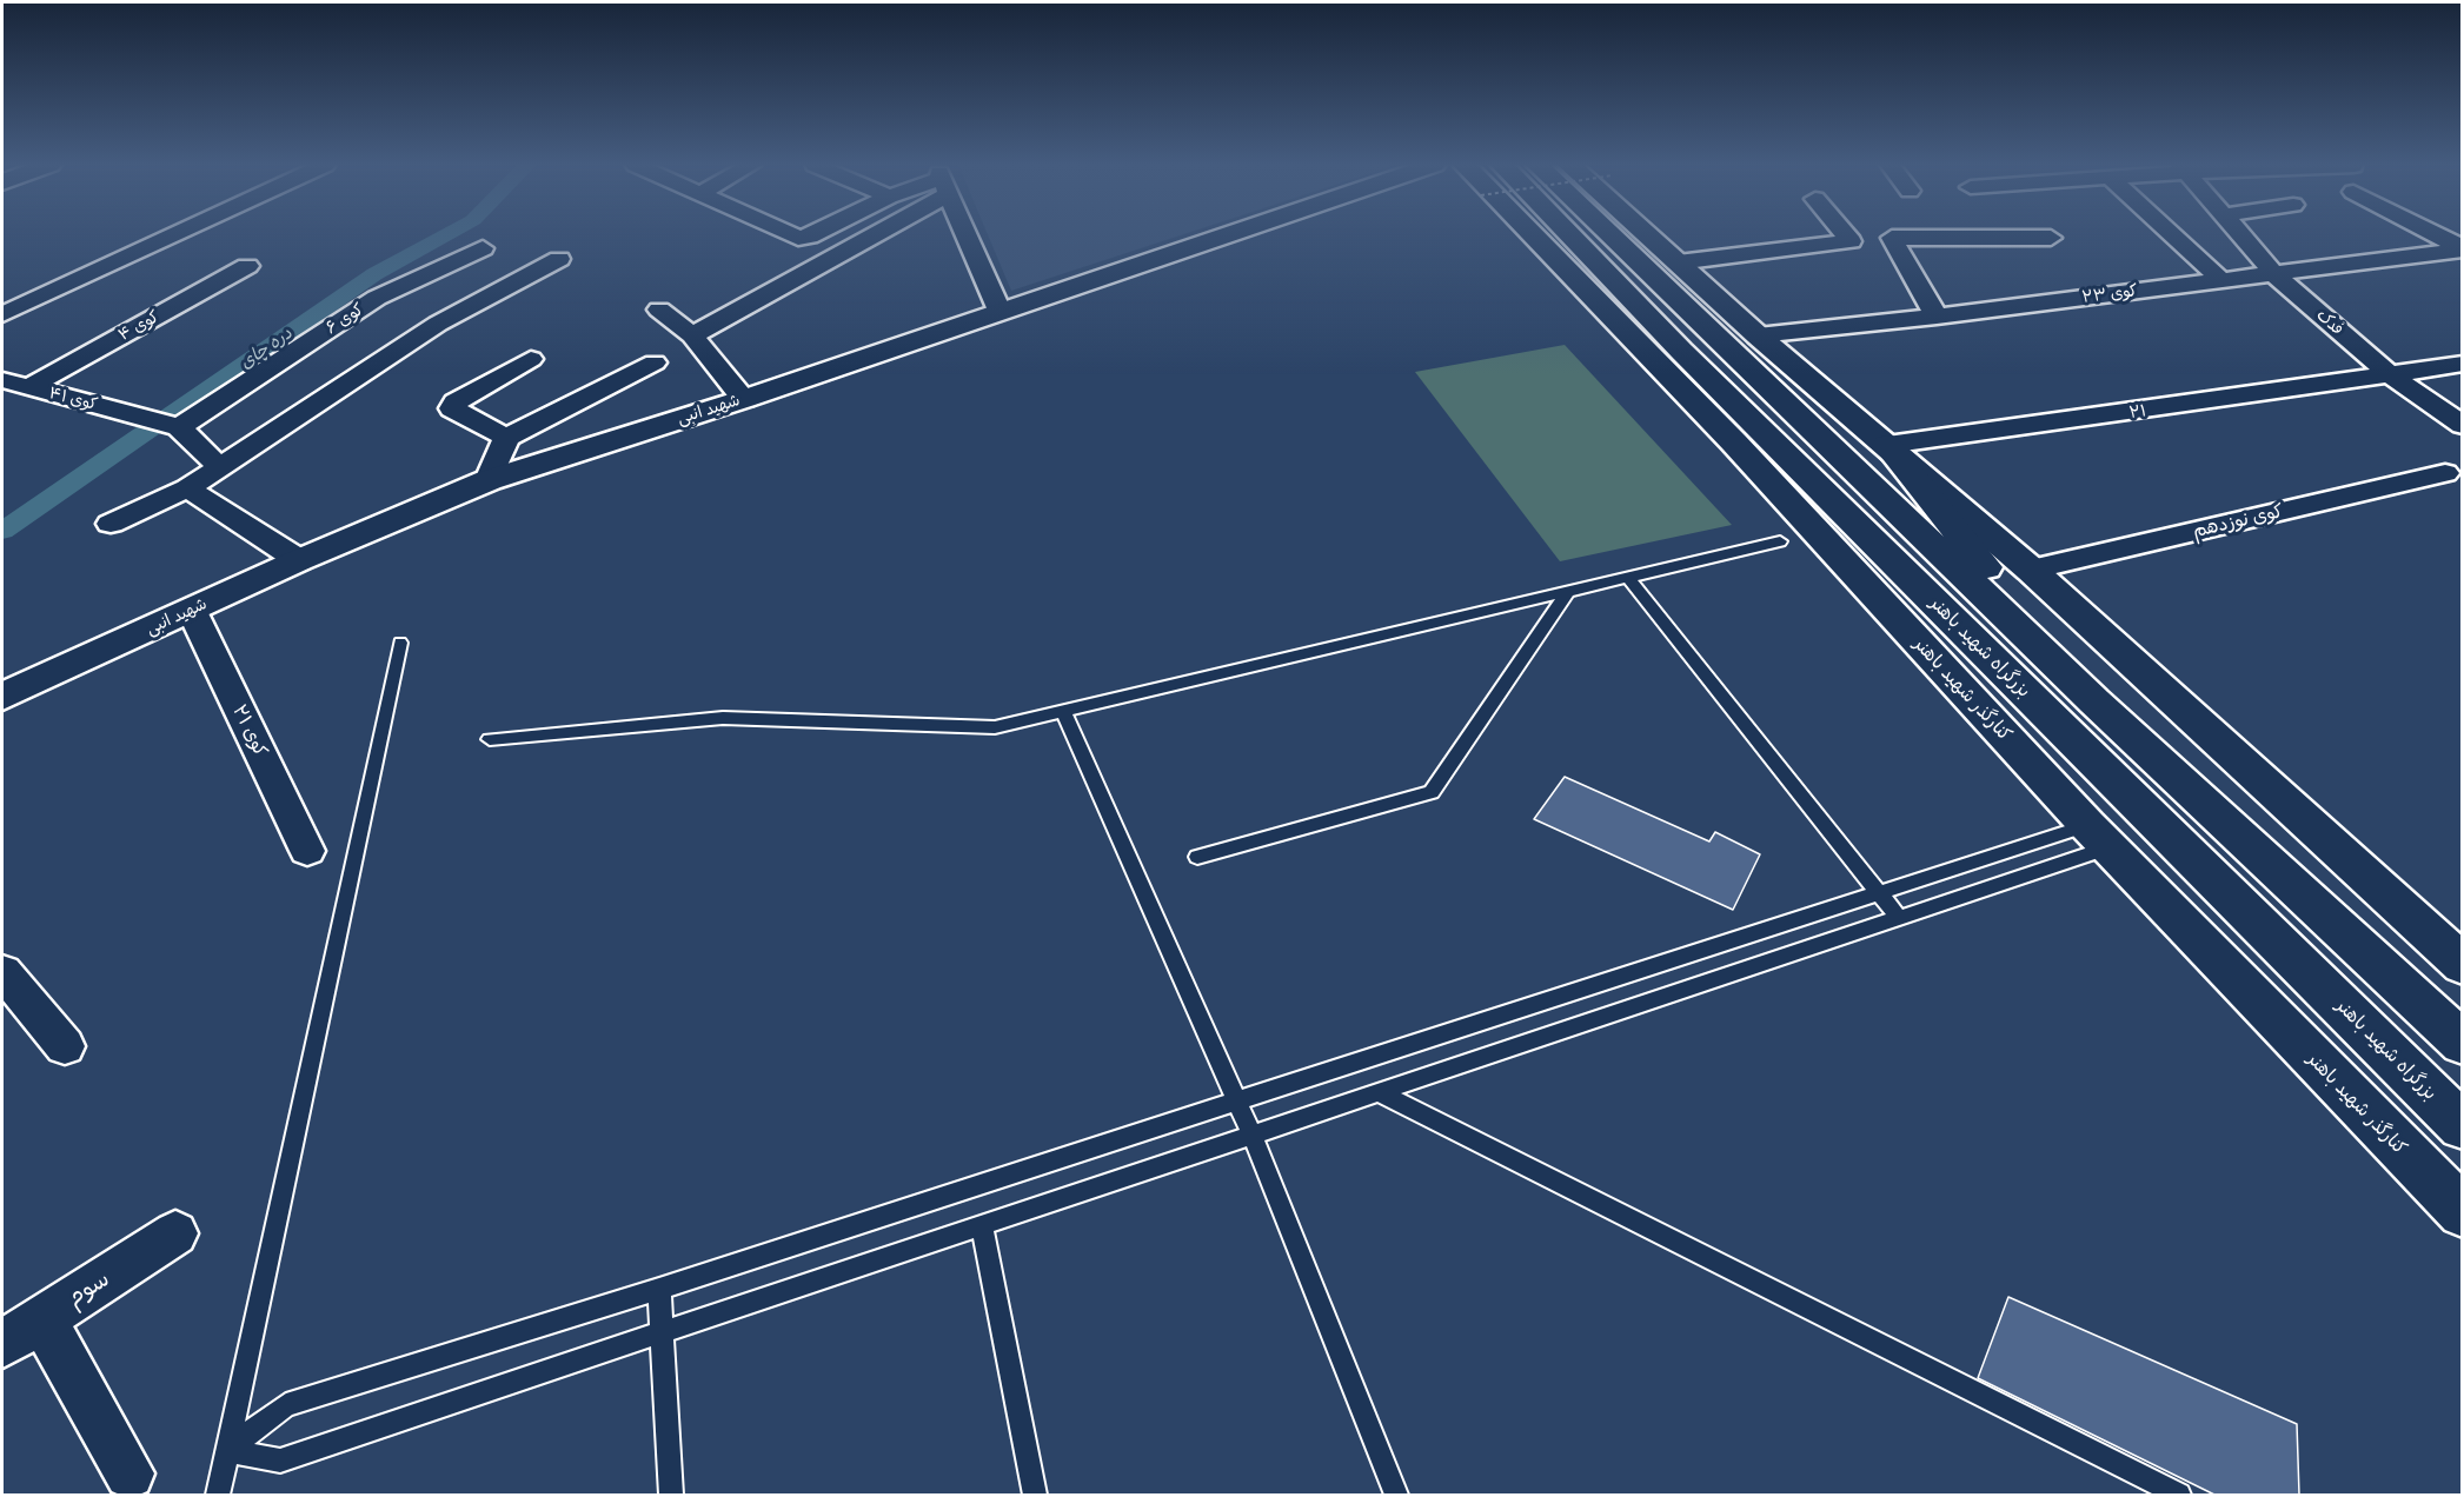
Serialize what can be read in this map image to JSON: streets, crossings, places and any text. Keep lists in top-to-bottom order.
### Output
{
  "streets": {
    "main road": ["شهید انبی", "بزرگراه شهید باهنر", "کنارگذر شهید باهنر"],
    "street": [
      "کوی ۲۳",
      "کوی ۶",
      "فدک",
      "کوی ۴",
      "کوی ۴۱",
      "۲۱",
      "کوی نوزدهم",
      "کوی ۲۱",
      "سوم"
    ]
  },
  "crossings": [
    ["کوی ۲۳", "فدک"],
    ["کوی ۶", "کوی ۴۱"],
    ["فدک", "۲۱"],
    ["کوی ۴", "کوی ۴۱"],
    ["شهید انبی", "کوی ۲۱"]
  ],
  "water": ["دره چای"]
}
